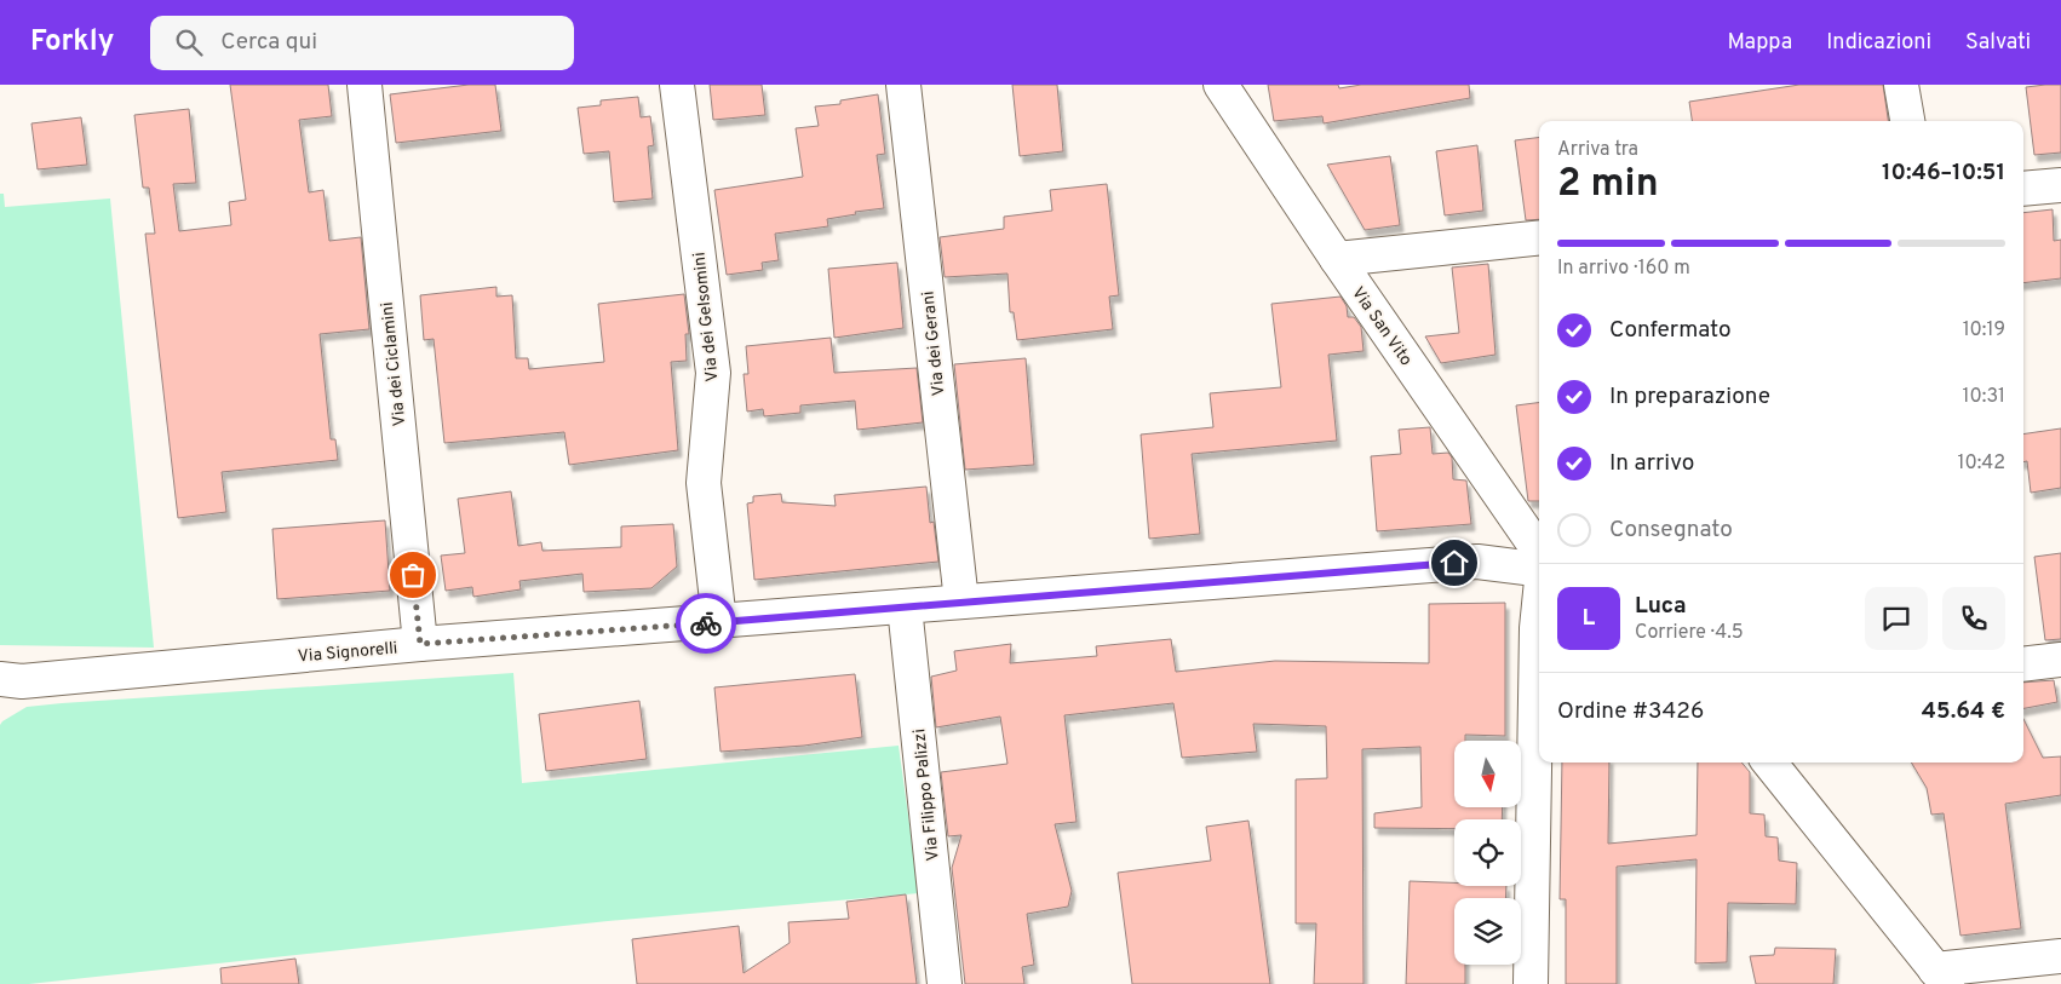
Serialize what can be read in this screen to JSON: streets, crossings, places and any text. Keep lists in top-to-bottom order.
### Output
{
  "streets": {
    "street": [
      "Via dei Gelsomini",
      "Via San Vito",
      "Via dei Gerani",
      "Via dei Ciclamini",
      "Via Signorelli",
      "Via Filippo Palizzi"
    ]
  },
  "crossings": [
    ["Via dei Gelsomini", "Via Signorelli"],
    ["Via dei Gerani", "Via Signorelli"],
    ["Via dei Ciclamini", "Via Signorelli"],
    ["Via Signorelli", "Via Filippo Palizzi"]
  ],
  "north": "bottom",
  "page": {
    "header": "Forkly",
    "search": "Cerca qui",
    "nav": ["Mappa", "Indicazioni", "Salvati"],
    "heading": ["2 min", "Arriva tra", "10:46–10:51"],
    "panel": [
      "Luca",
      "Corriere · 4.5",
      "Ordine #3426",
      "45.64 €"
    ],
    "bar": "In arrivo · 160 m",
    "list": [
      ["Confermato", "10:19"],
      ["In preparazione", "10:31"],
      ["In arrivo", "10:42"],
      "Consegnato"
    ],
    "round": "L"
  }
}
